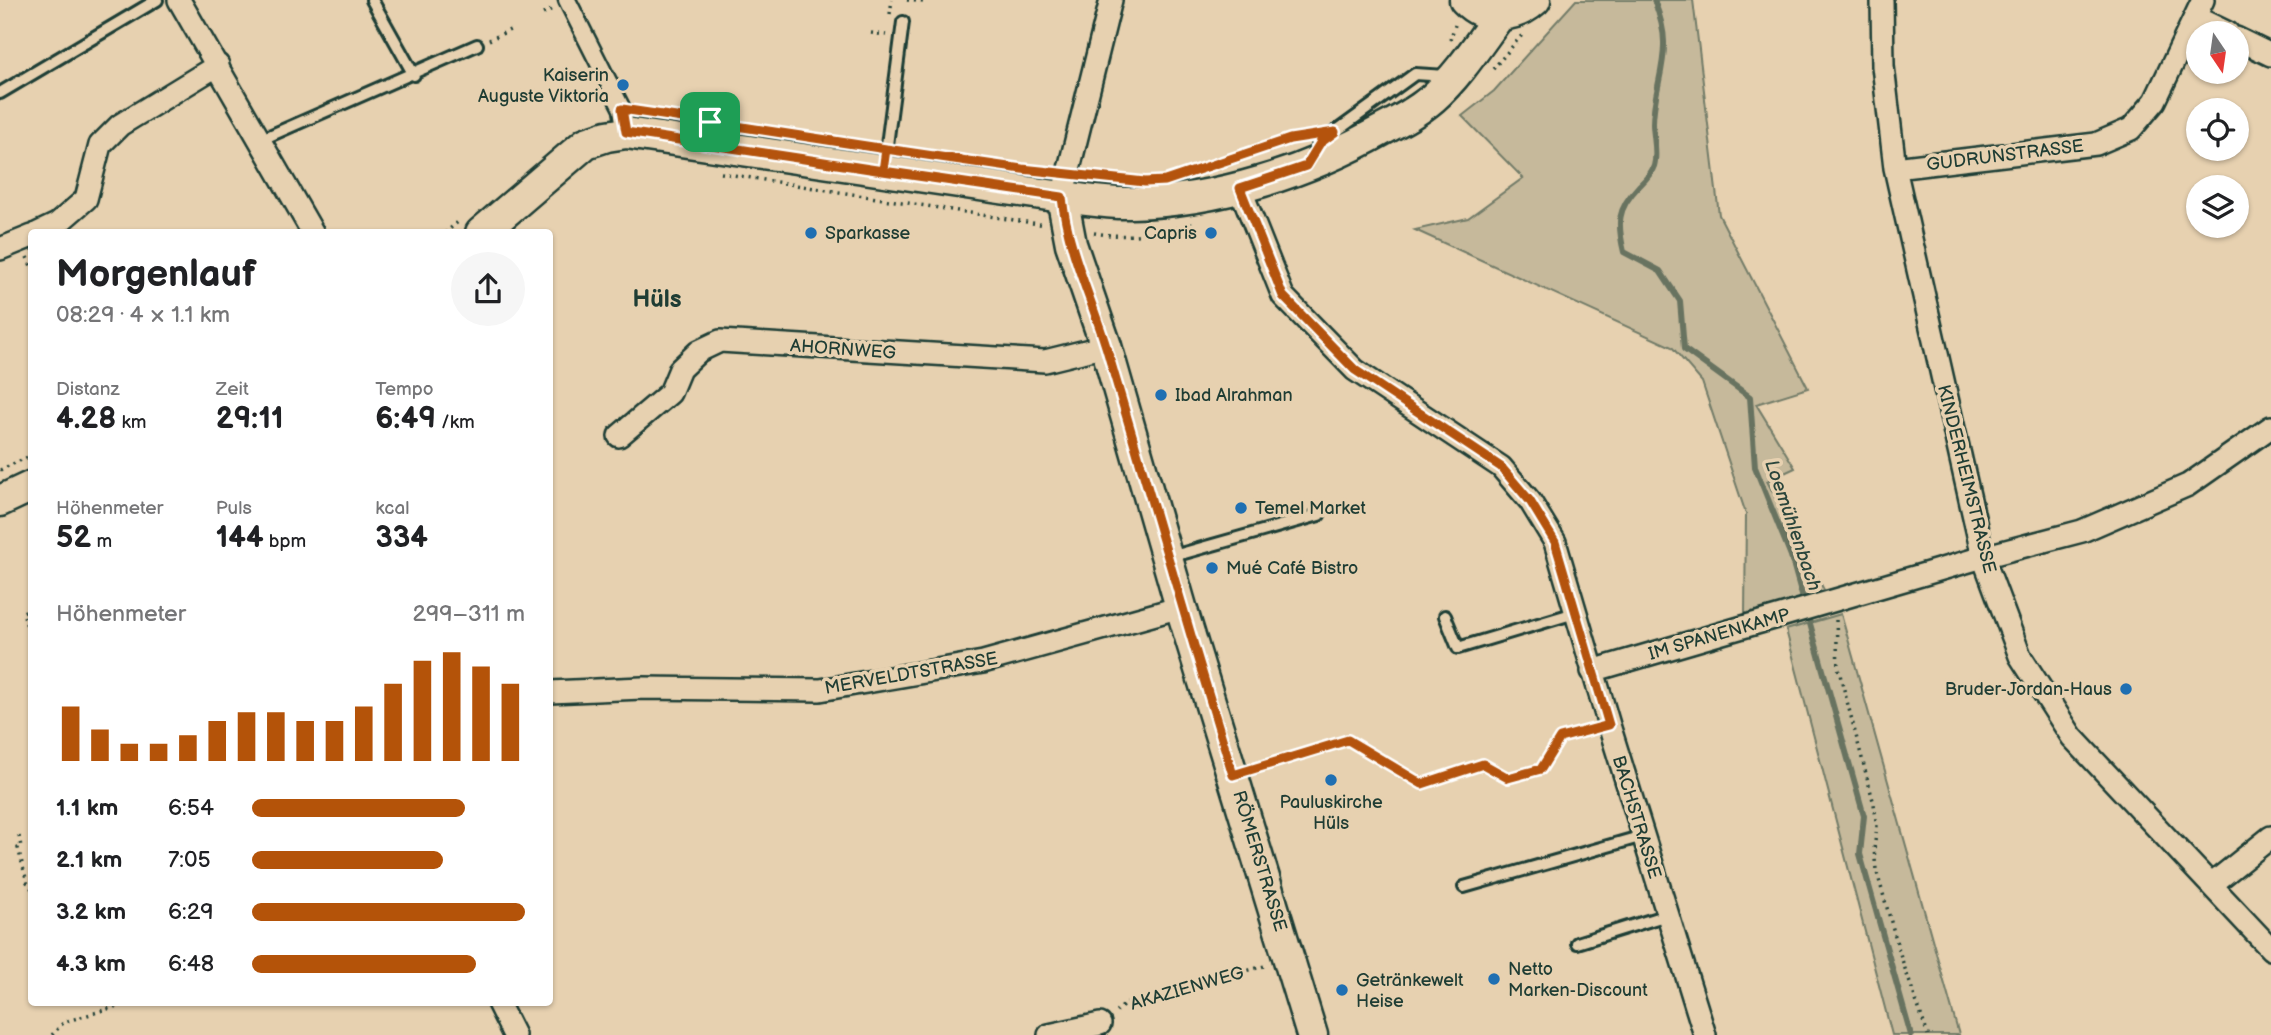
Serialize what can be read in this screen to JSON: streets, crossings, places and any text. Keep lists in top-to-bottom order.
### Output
{
  "streets": {
    "main road": ["RÖMERSTRASSE"],
    "street": [
      "GUDRUNSTRASSE",
      "AHORNWEG",
      "KINDERHEIMSTRASSE",
      "IM SPANENKAMP",
      "MERVELDTSTRASSE",
      "BACHSTRASSE"
    ],
    "path": ["AKAZIENWEG"]
  },
  "crossings": [
    ["GUDRUNSTRASSE", "KINDERHEIMSTRASSE"],
    ["AHORNWEG", "RÖMERSTRASSE"],
    ["KINDERHEIMSTRASSE", "IM SPANENKAMP"],
    ["IM SPANENKAMP", "BACHSTRASSE"],
    ["MERVELDTSTRASSE", "RÖMERSTRASSE"],
    ["RÖMERSTRASSE", "AKAZIENWEG"]
  ],
  "districts": ["Hüls"],
  "water": ["Loemühlenbach"],
  "places": [
    "Kaiserin Auguste Viktoria",
    "Sparkasse",
    "Capris",
    "Ibad Alrahman",
    "Temel Market",
    "Mué Café Bistro",
    "Bruder-Jordan-Haus",
    "Pauluskirche Hüls",
    "Netto Marken-Discount",
    "Getränkewelt Heise"
  ],
  "north": "bottom",
  "page": {
    "heading": ["Morgenlauf", "08:29 · 4 × 1.1 km"],
    "stats": [
      ["Distanz", "4.28 km"],
      ["Zeit", "29:11"],
      ["Tempo", "6:49 /km"],
      ["Höhenmeter", "52 m"],
      ["Puls", "144 bpm"],
      ["kcal", "334"]
    ],
    "chart": ["Höhenmeter", "299–311 m"],
    "list": [
      {
        "name": "1.1 km",
        "note": "6:54"
      },
      {
        "name": "2.1 km",
        "note": "7:05"
      },
      {
        "name": "3.2 km",
        "note": "6:29"
      },
      {
        "name": "4.3 km",
        "note": "6:48"
      }
    ]
  }
}
